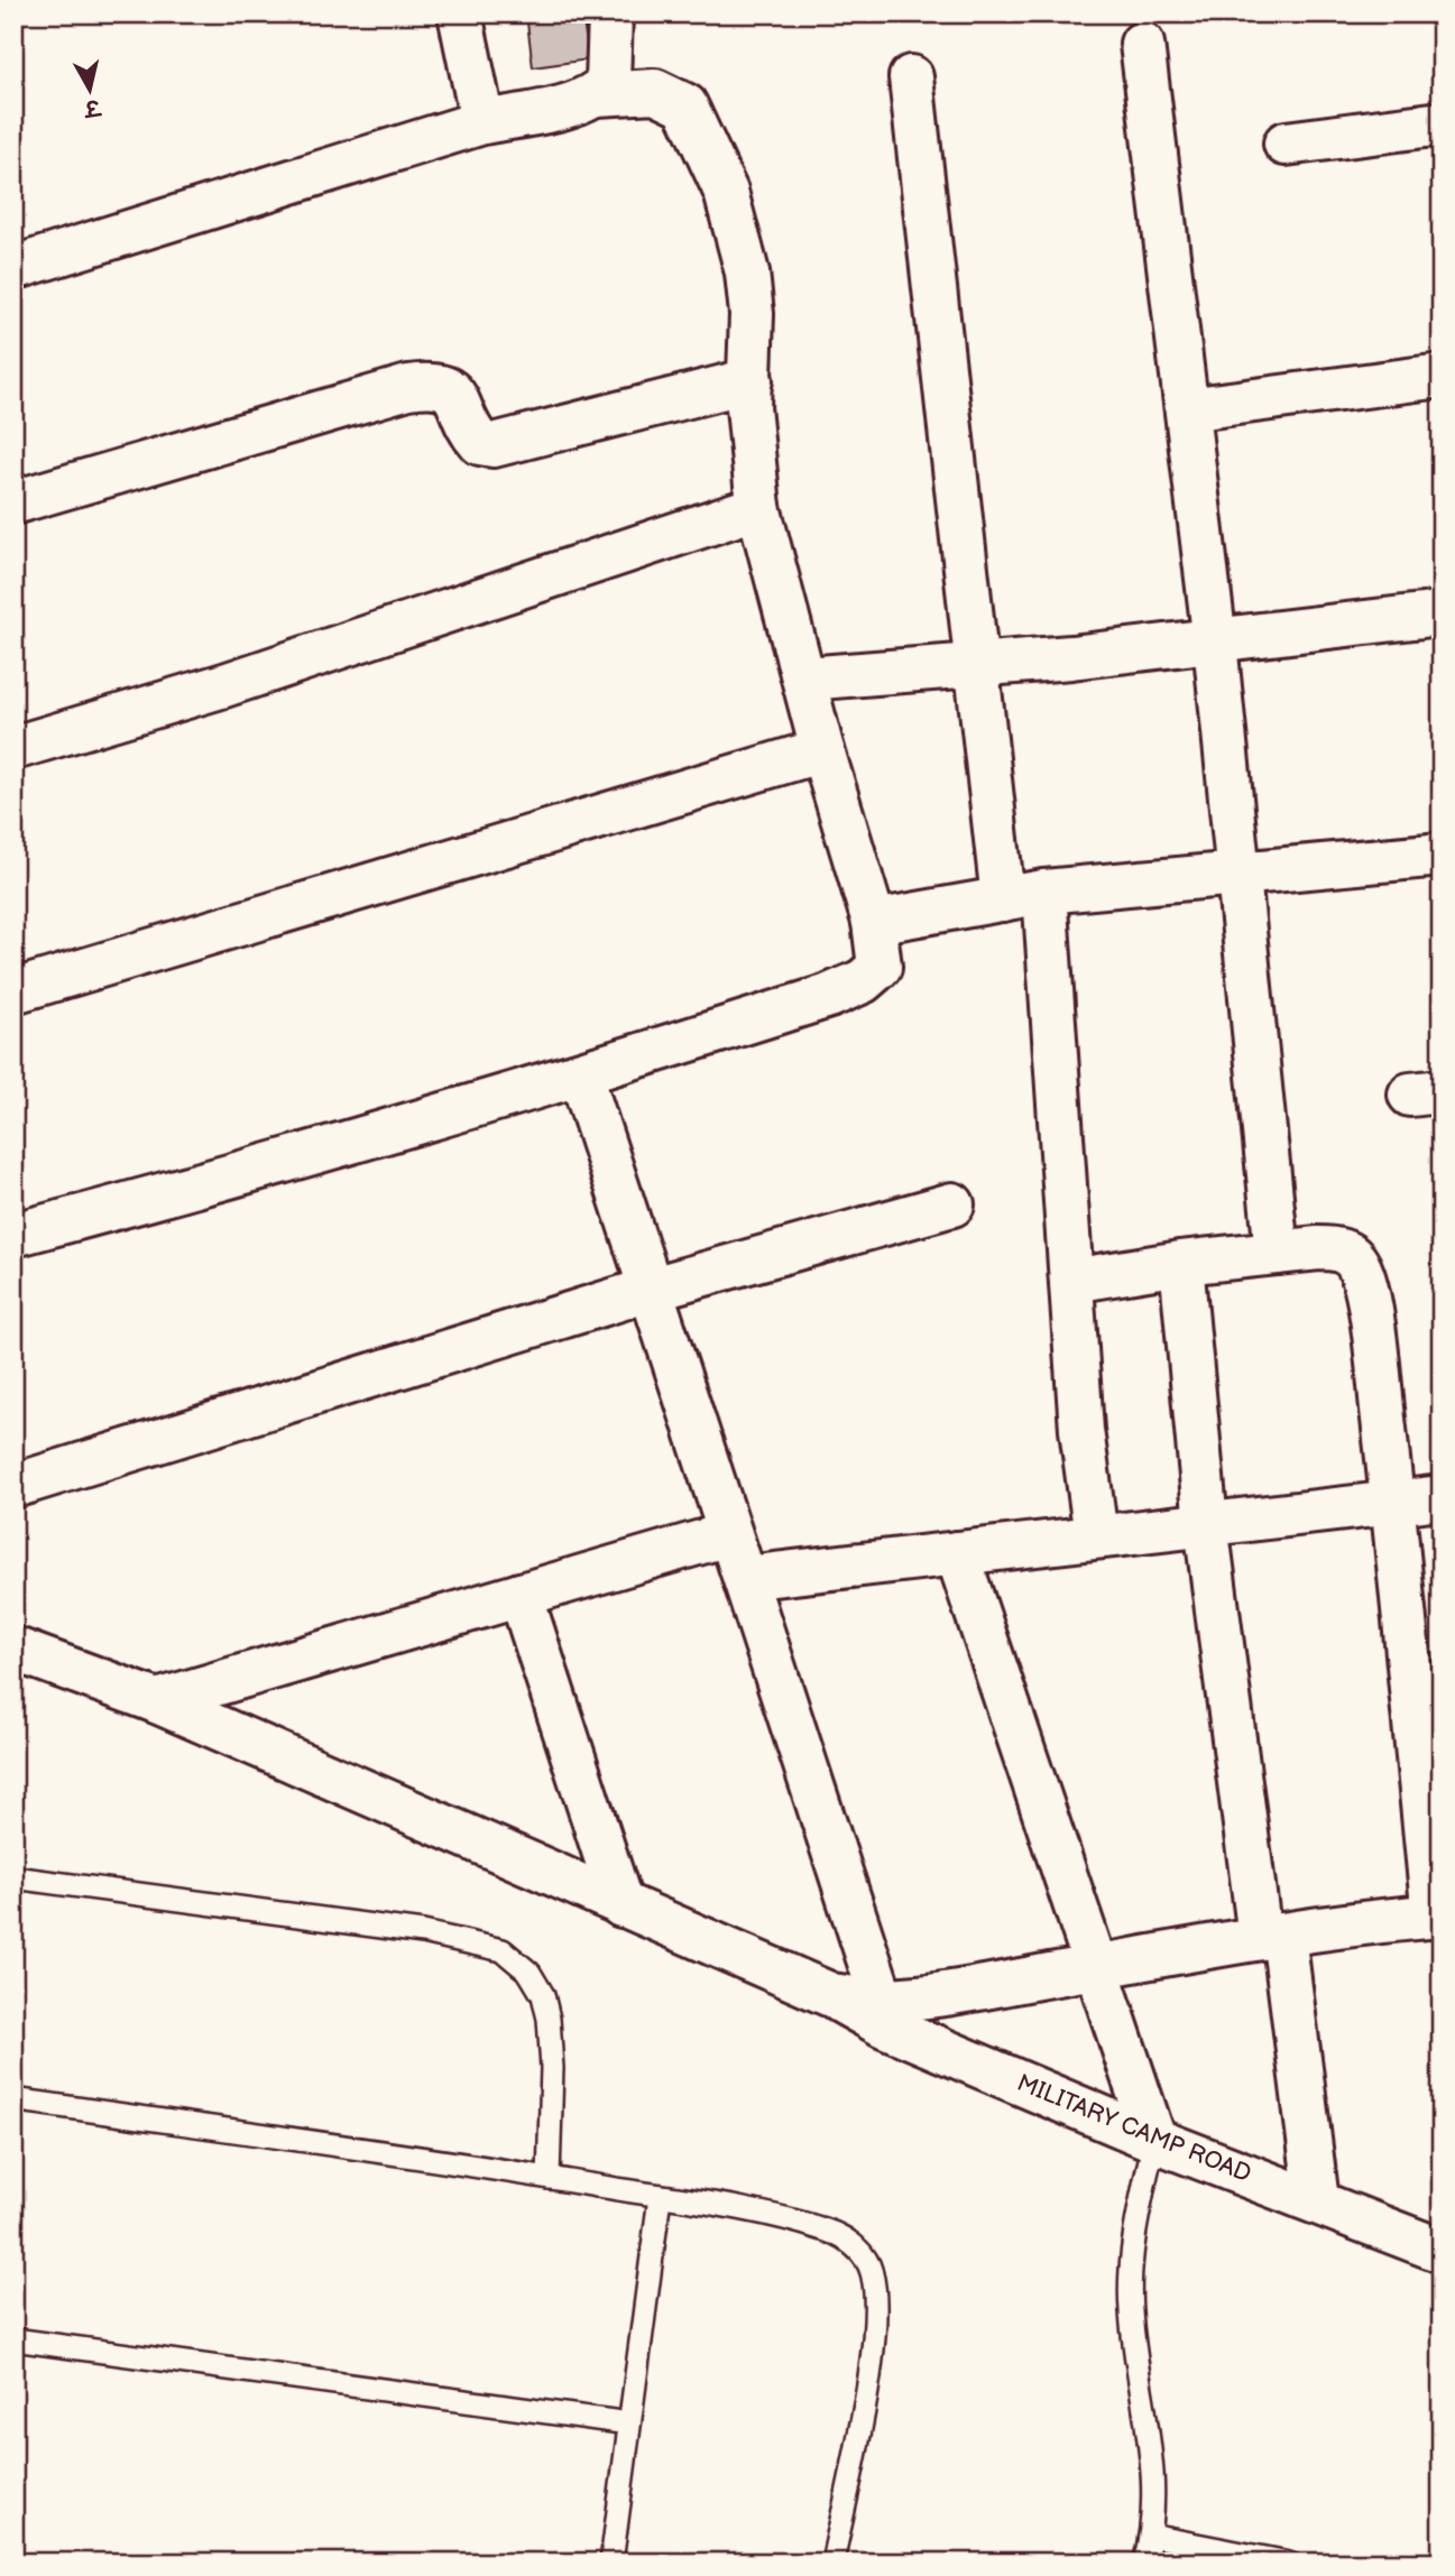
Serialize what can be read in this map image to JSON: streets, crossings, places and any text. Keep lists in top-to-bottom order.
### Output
{
  "streets": {
    "street": ["MILITARY CAMP ROAD"]
  },
  "north": "bottom"
}
